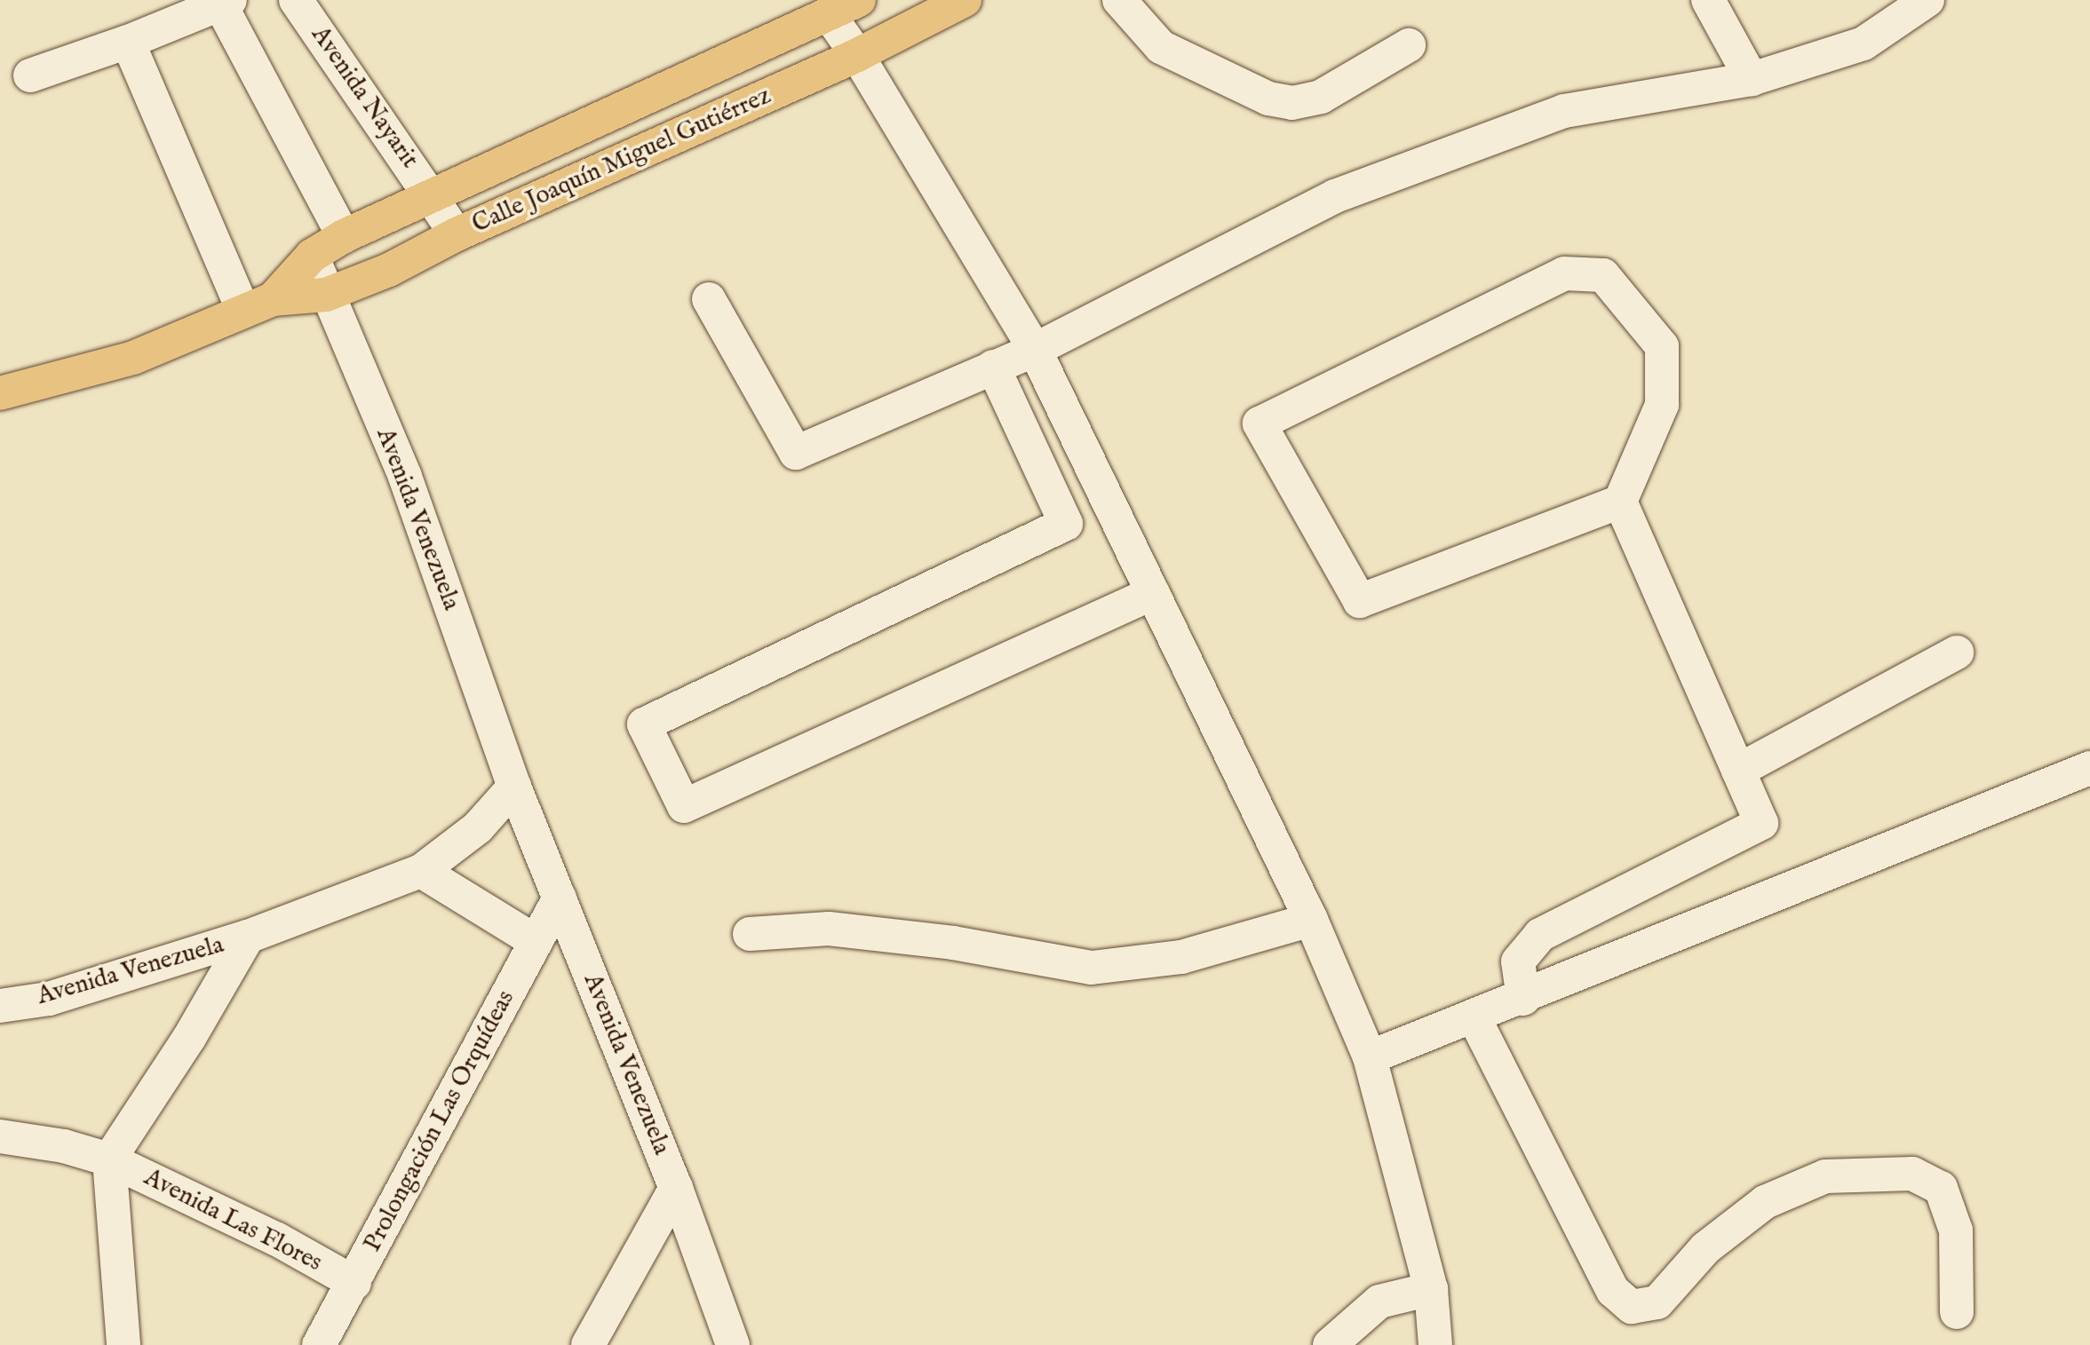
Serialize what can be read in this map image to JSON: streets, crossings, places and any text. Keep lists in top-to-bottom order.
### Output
{
  "streets": {
    "main road": ["Calle Joaquín Miguel Gutiérrez"],
    "street": [
      "Avenida Nayarit",
      "Avenida Venezuela",
      "Prolongación Las Orquídeas",
      "Avenida Las Flores"
    ]
  },
  "crossings": [
    ["Avenida Nayarit", "Calle Joaquín Miguel Gutiérrez"],
    ["Calle Joaquín Miguel Gutiérrez", "Avenida Venezuela"],
    ["Avenida Venezuela", "Prolongación Las Orquídeas"],
    ["Prolongación Las Orquídeas", "Avenida Las Flores"]
  ]
}
